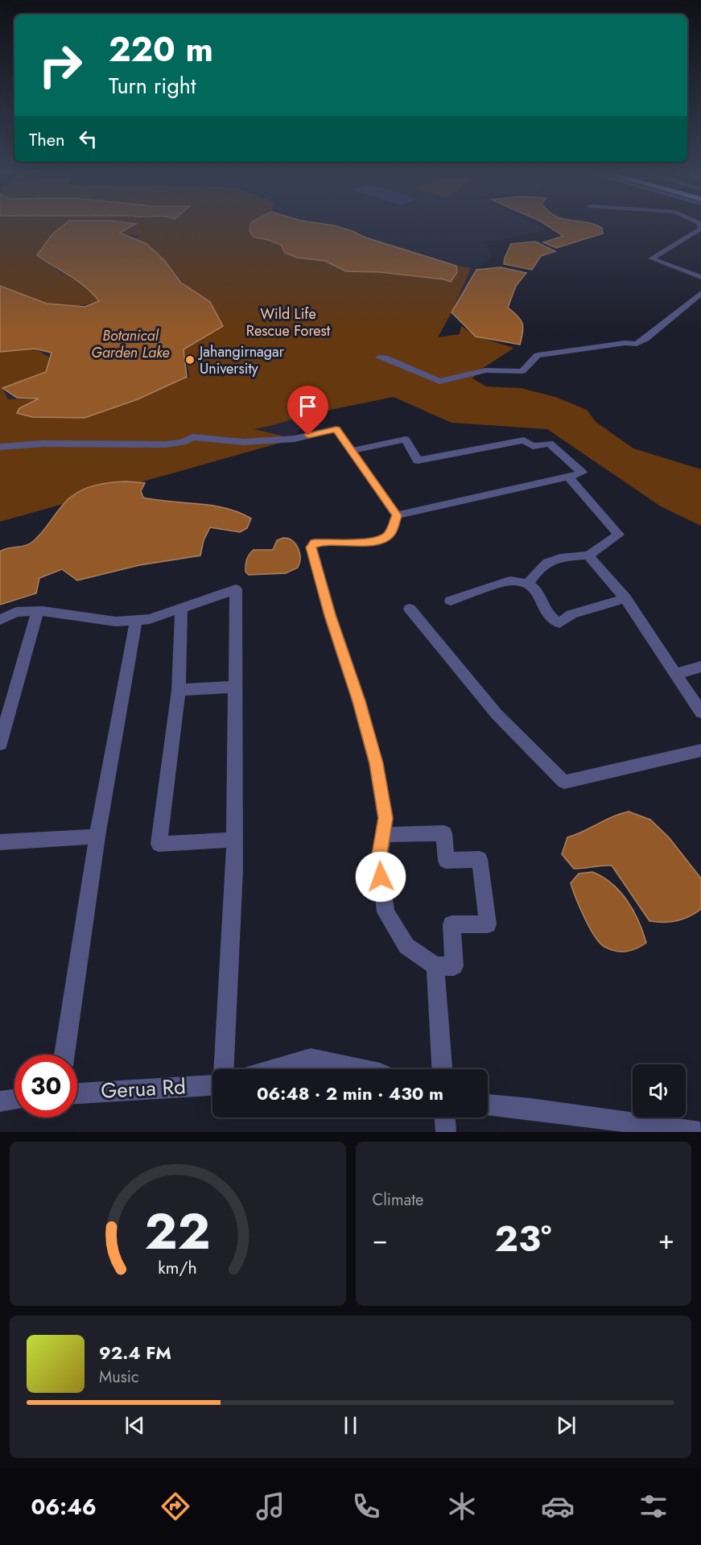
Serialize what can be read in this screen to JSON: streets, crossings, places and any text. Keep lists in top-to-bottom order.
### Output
{
  "streets": {
    "street": ["Gerua Rd"]
  },
  "water": ["Botanical Garden Lake"],
  "parks": ["Wild Life Rescue Forest"],
  "places": ["Jahangirnagar University"],
  "page": {
    "turn": ["220 m", "Turn right"],
    "then": "Then",
    "limit": "30",
    "trip": "06:48 · 2 min · 430 m",
    "tile": "Climate",
    "heat": ["−", "23°", "+"],
    "song": ["92.4 FM", "Music"],
    "tabs": "06:46",
    "gauge": ["22", "km/h"]
  }
}
